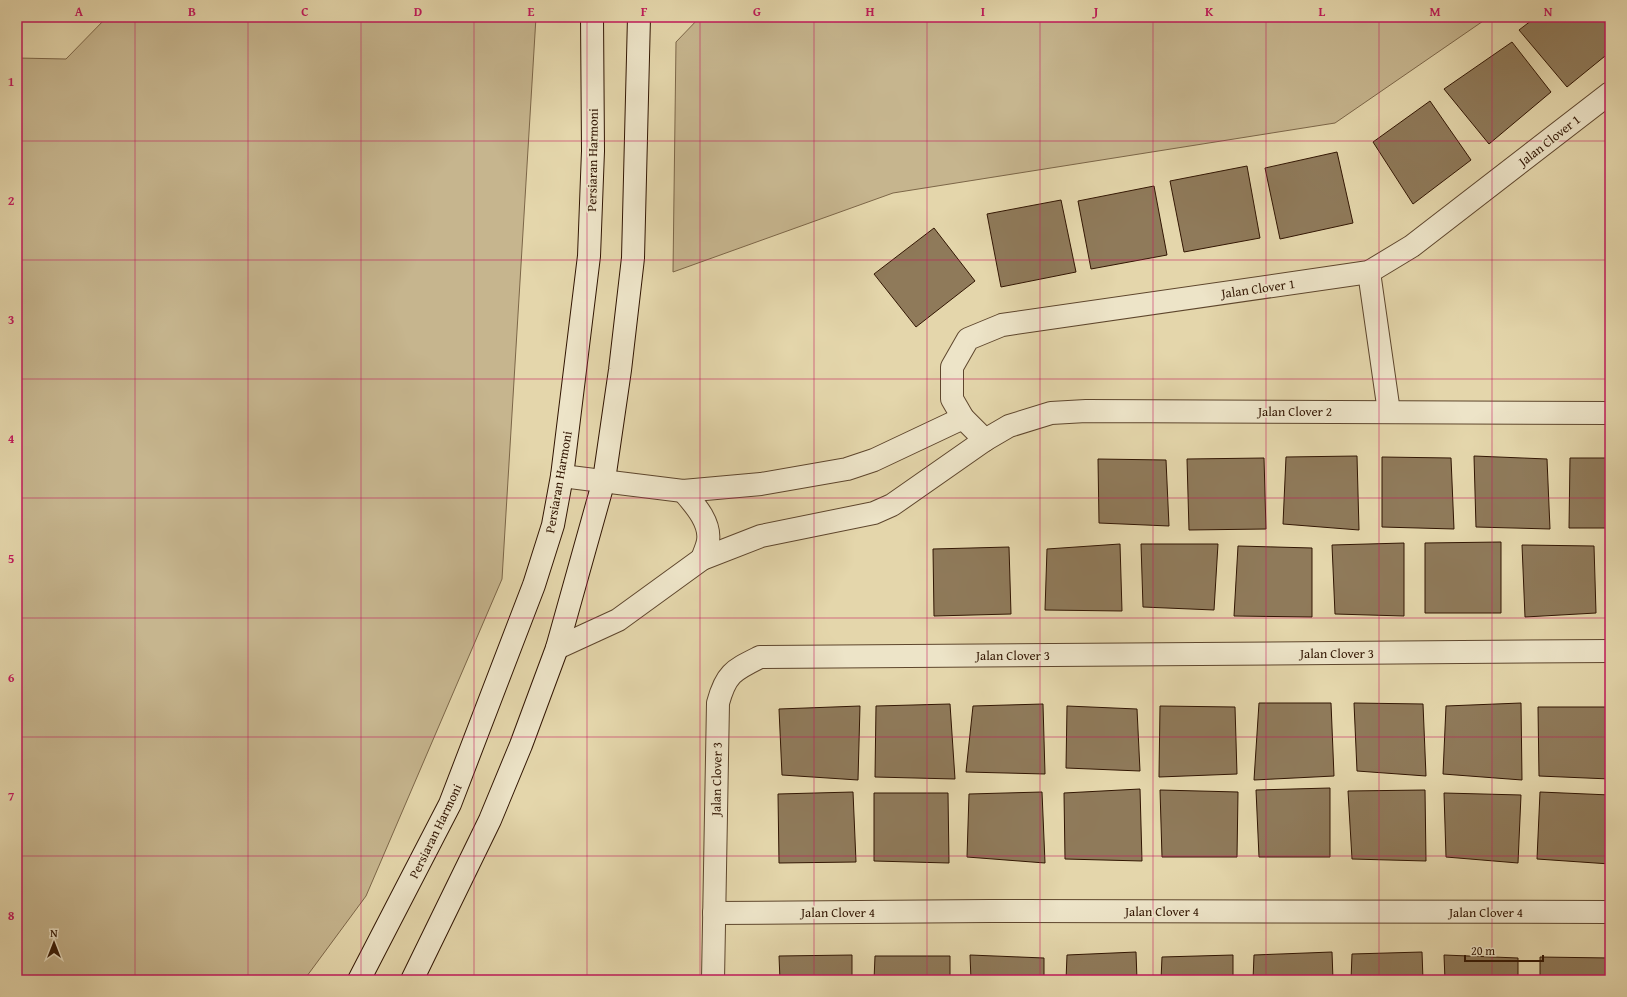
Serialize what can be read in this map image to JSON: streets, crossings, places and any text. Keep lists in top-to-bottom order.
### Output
{
  "streets": {
    "street": [
      "Jalan Clover 1",
      "Persiaran Harmoni",
      "Jalan Clover 2",
      "Jalan Clover 3",
      "Jalan Clover 4"
    ]
  },
  "crossings": [
    ["Jalan Clover 1", "Jalan Clover 2"],
    ["Jalan Clover 3", "Jalan Clover 4"]
  ],
  "scale_bar": "20 m",
  "north": "top",
  "grid": {
    "columns": [
      "A",
      "B",
      "C",
      "D",
      "E",
      "F",
      "G",
      "H",
      "I",
      "J",
      "K",
      "L",
      "M",
      "N"
    ],
    "rows": [
      "1",
      "2",
      "3",
      "4",
      "5",
      "6",
      "7",
      "8"
    ]
  }
}
